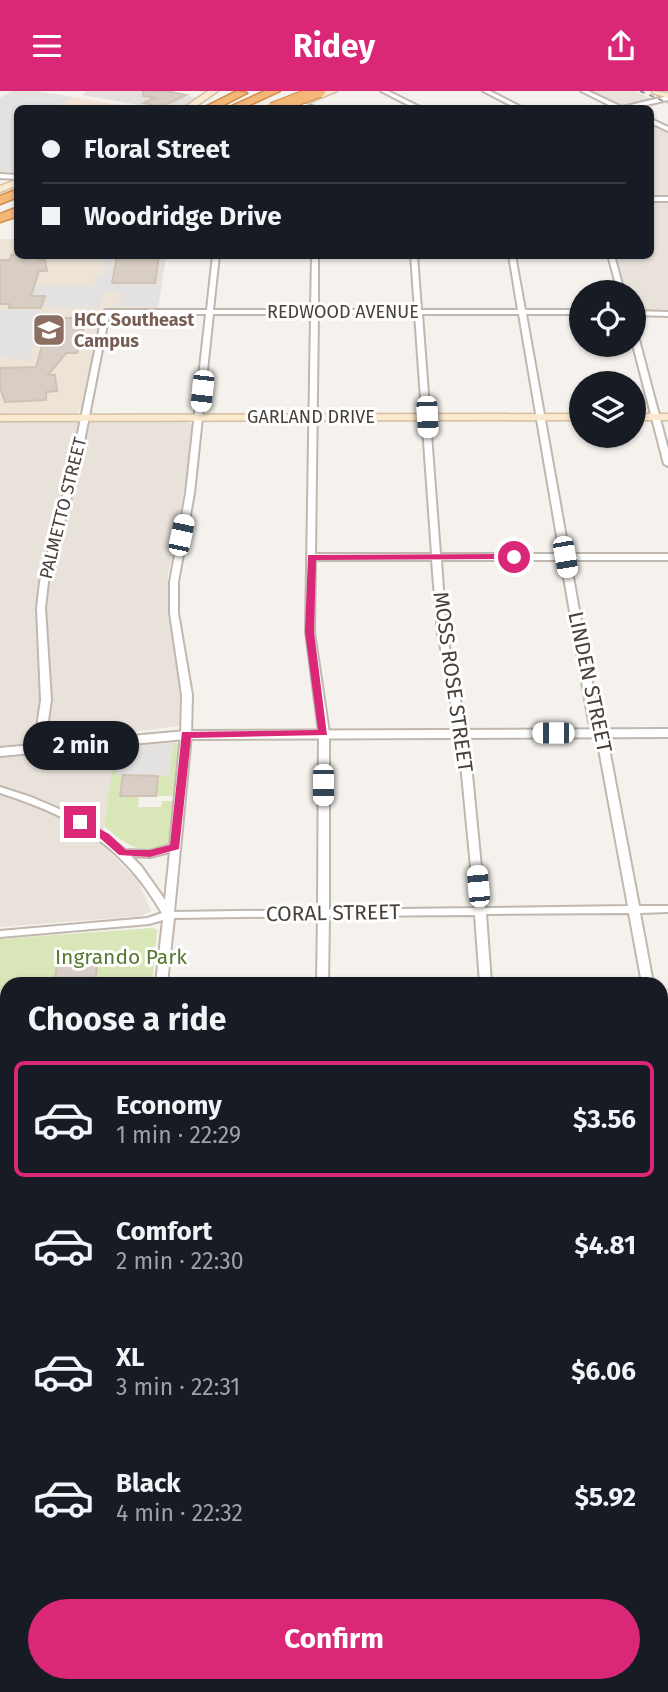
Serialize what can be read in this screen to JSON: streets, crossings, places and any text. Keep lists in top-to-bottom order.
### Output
{
  "streets": {
    "main road": ["GARLAND DRIVE"],
    "street": [
      "REDWOOD AVENUE",
      "PALMETTO STREET",
      "MOSS ROSE STREET",
      "LINDEN STREET",
      "CORAL STREET"
    ]
  },
  "crossings": [
    ["REDWOOD AVENUE", "PALMETTO STREET"],
    ["REDWOOD AVENUE", "MOSS ROSE STREET"],
    ["REDWOOD AVENUE", "LINDEN STREET"],
    ["GARLAND DRIVE", "PALMETTO STREET"],
    ["GARLAND DRIVE", "MOSS ROSE STREET"],
    ["GARLAND DRIVE", "LINDEN STREET"],
    ["MOSS ROSE STREET", "CORAL STREET"],
    ["LINDEN STREET", "CORAL STREET"]
  ],
  "parks": ["Ingrando Park"],
  "places": {
    "school or university": ["HCC Southeast Campus"]
  },
  "page": {
    "header": "Ridey",
    "banner": ["Floral Street", "Woodridge Drive"],
    "bubble": "2 min",
    "heading": "Choose a ride",
    "list": [
      {
        "name": "Economy",
        "note": "1 min · 22:29",
        "value": "$3.56"
      },
      {
        "name": "Comfort",
        "note": "2 min · 22:30",
        "value": "$4.81"
      },
      {
        "name": "XL",
        "note": "3 min · 22:31",
        "value": "$6.06"
      },
      {
        "name": "Black",
        "note": "4 min · 22:32",
        "value": "$5.92"
      }
    ],
    "buttons": "Confirm"
  }
}
